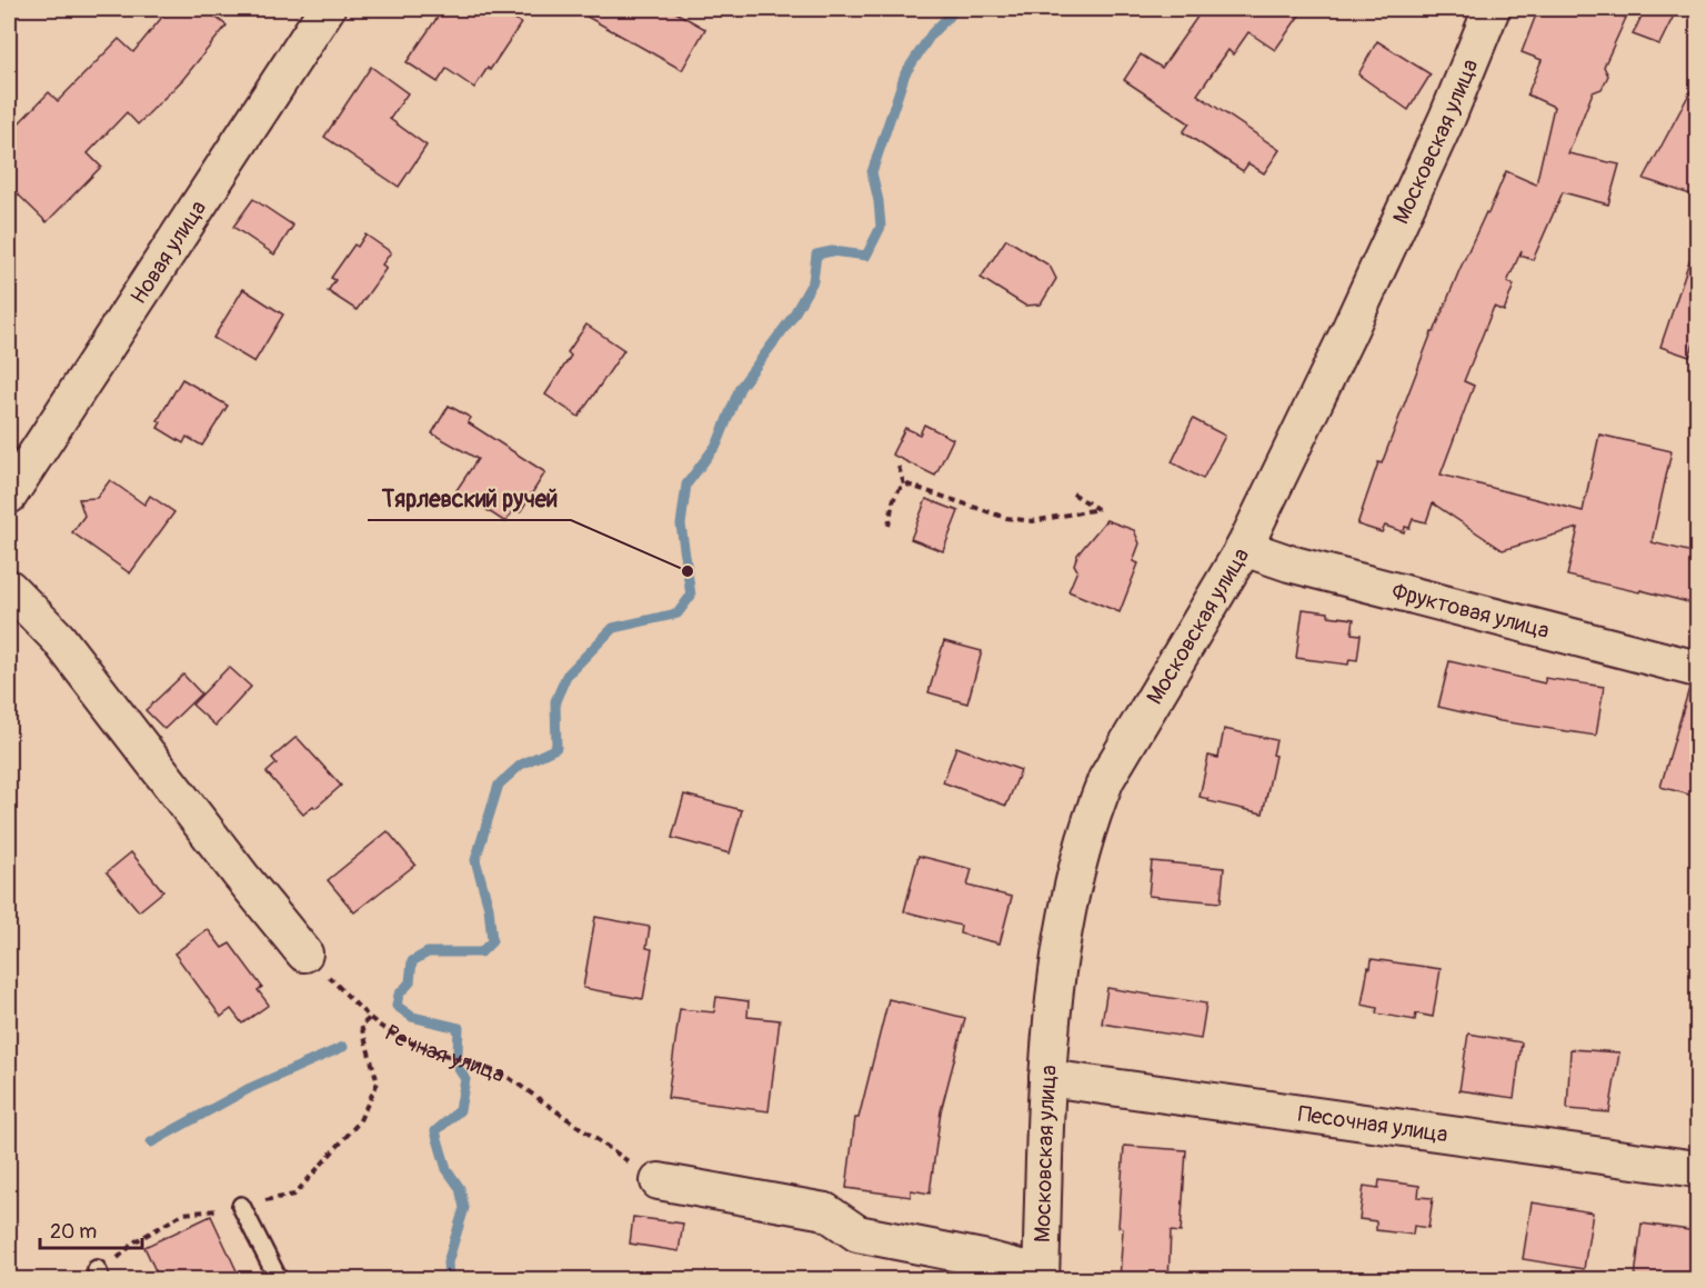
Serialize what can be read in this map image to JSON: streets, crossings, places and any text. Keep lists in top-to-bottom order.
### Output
{
  "streets": {
    "street": [
      "Московская улица",
      "Новая улица",
      "Фруктовая улица",
      "Песочная улица"
    ],
    "path": ["Речная улица"]
  },
  "crossings": [
    ["Московская улица", "Фруктовая улица"],
    ["Московская улица", "Песочная улица"]
  ],
  "places": ["Тярлевский ручей"],
  "scale_bar": "20 m"
}
